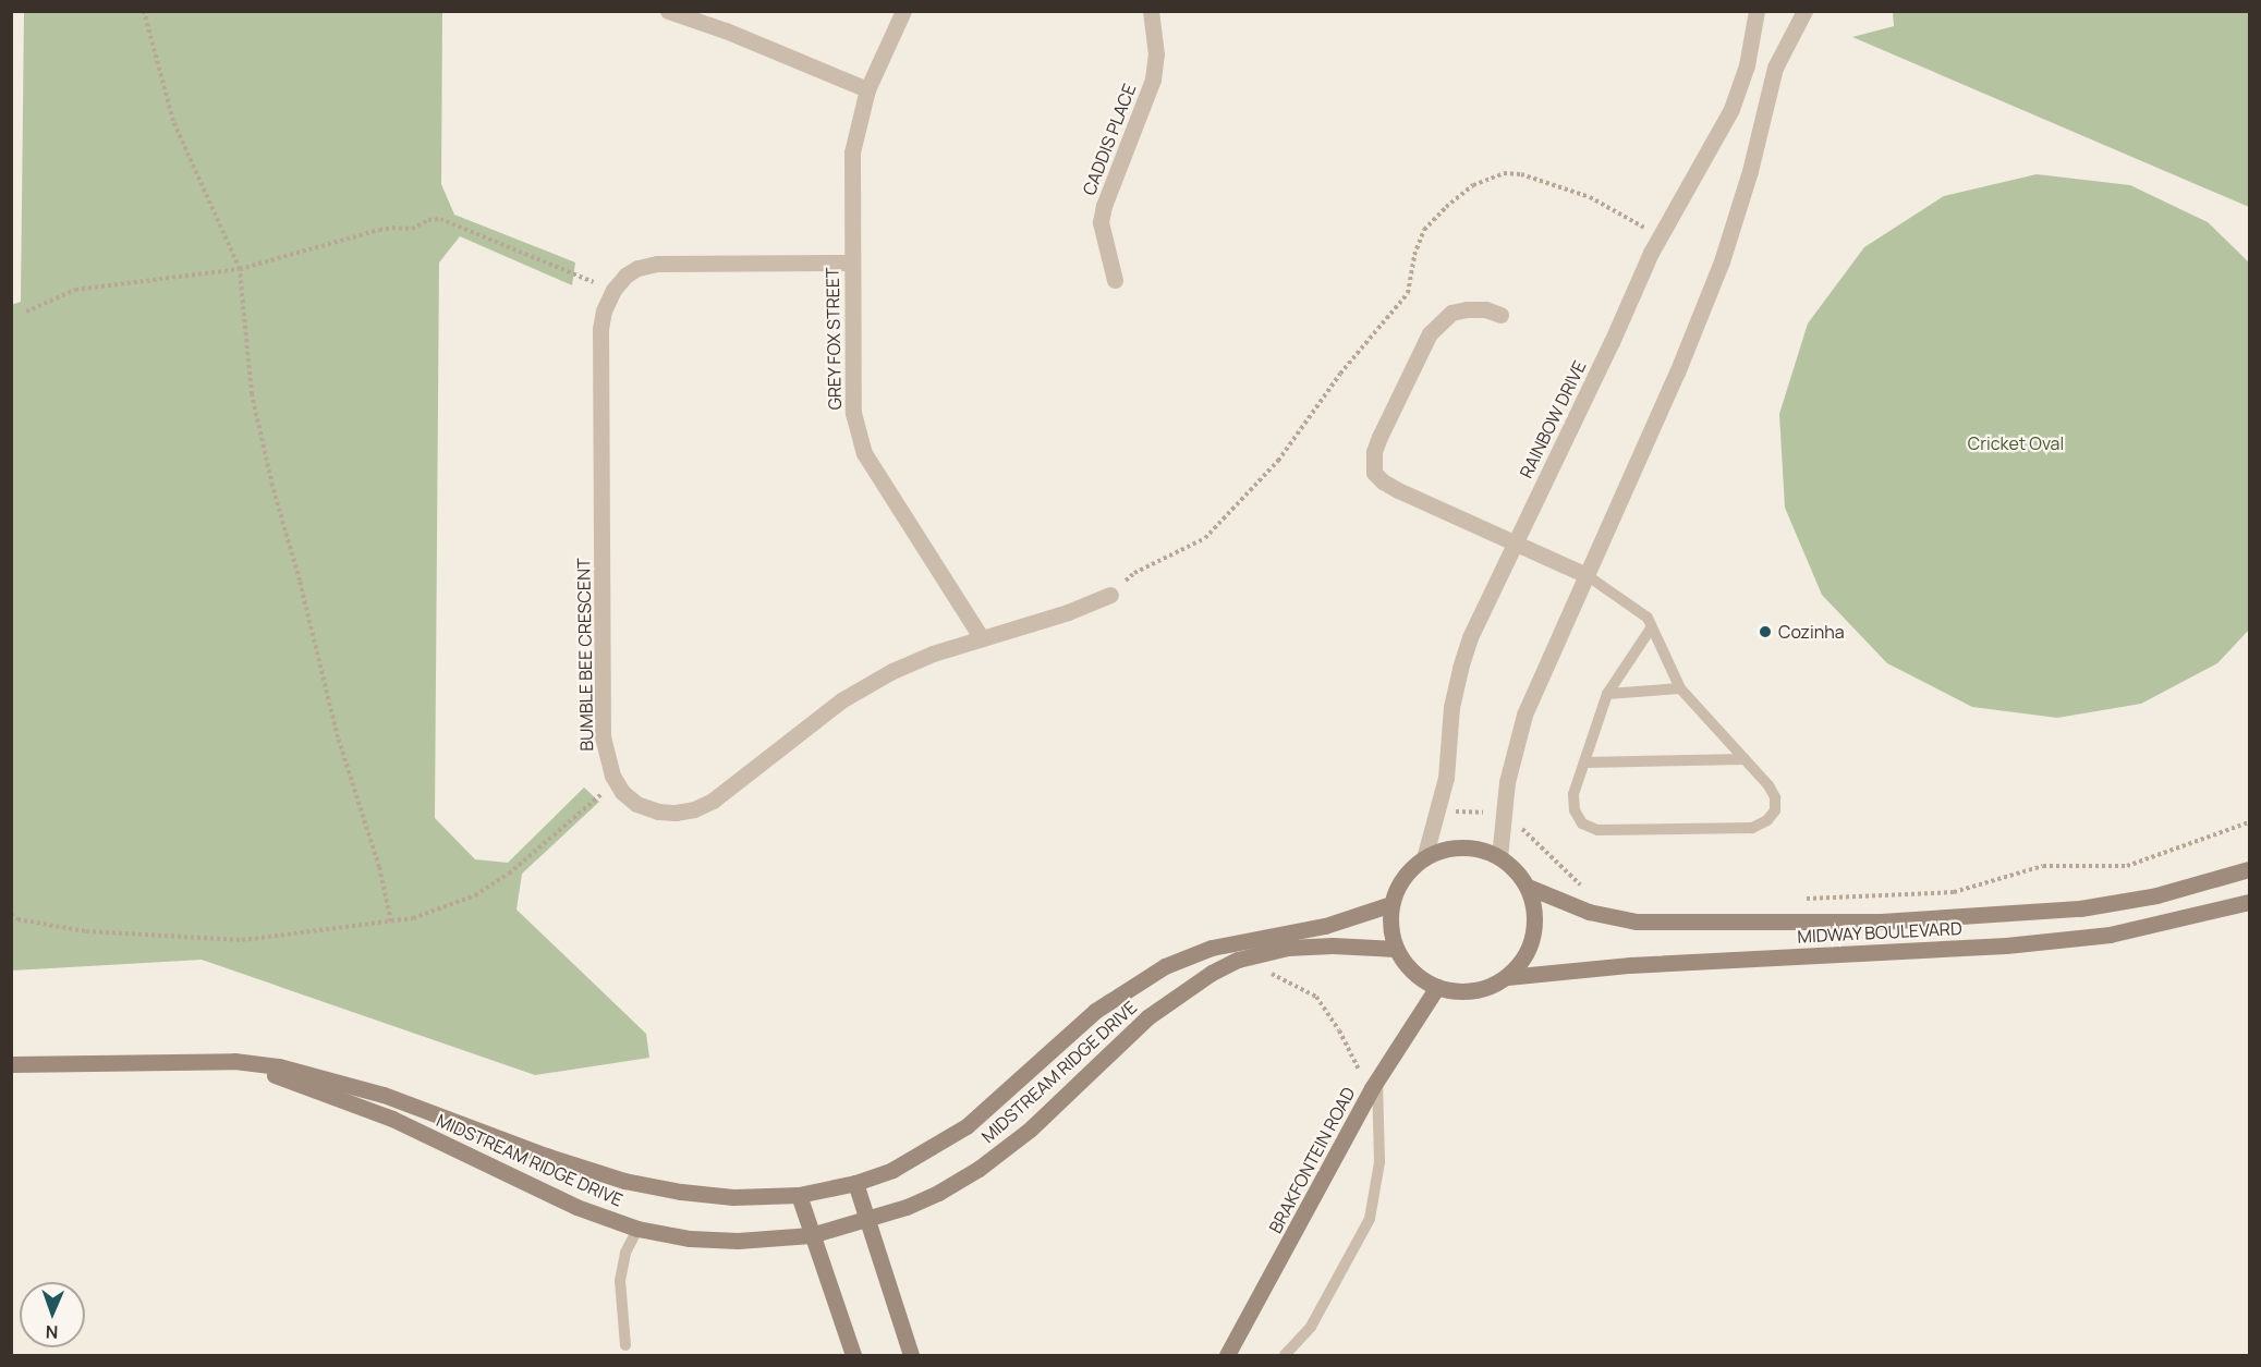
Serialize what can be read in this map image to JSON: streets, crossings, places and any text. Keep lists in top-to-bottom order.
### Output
{
  "streets": {
    "street": [
      "CADDIS PLACE",
      "GREY FOX STREET",
      "RAINBOW DRIVE",
      "BUMBLE BEE CRESCENT",
      "MIDWAY BOULEVARD",
      "MIDSTREAM RIDGE DRIVE",
      "BRAKFONTEIN ROAD"
    ]
  },
  "crossings": [
    ["GREY FOX STREET", "BUMBLE BEE CRESCENT"],
    ["RAINBOW DRIVE", "MIDWAY BOULEVARD"],
    ["RAINBOW DRIVE", "MIDSTREAM RIDGE DRIVE"],
    ["RAINBOW DRIVE", "BRAKFONTEIN ROAD"],
    ["MIDWAY BOULEVARD", "MIDSTREAM RIDGE DRIVE"],
    ["MIDWAY BOULEVARD", "BRAKFONTEIN ROAD"],
    ["MIDSTREAM RIDGE DRIVE", "BRAKFONTEIN ROAD"]
  ],
  "parks": ["Cricket Oval"],
  "places": ["Cozinha"],
  "north": "bottom"
}
